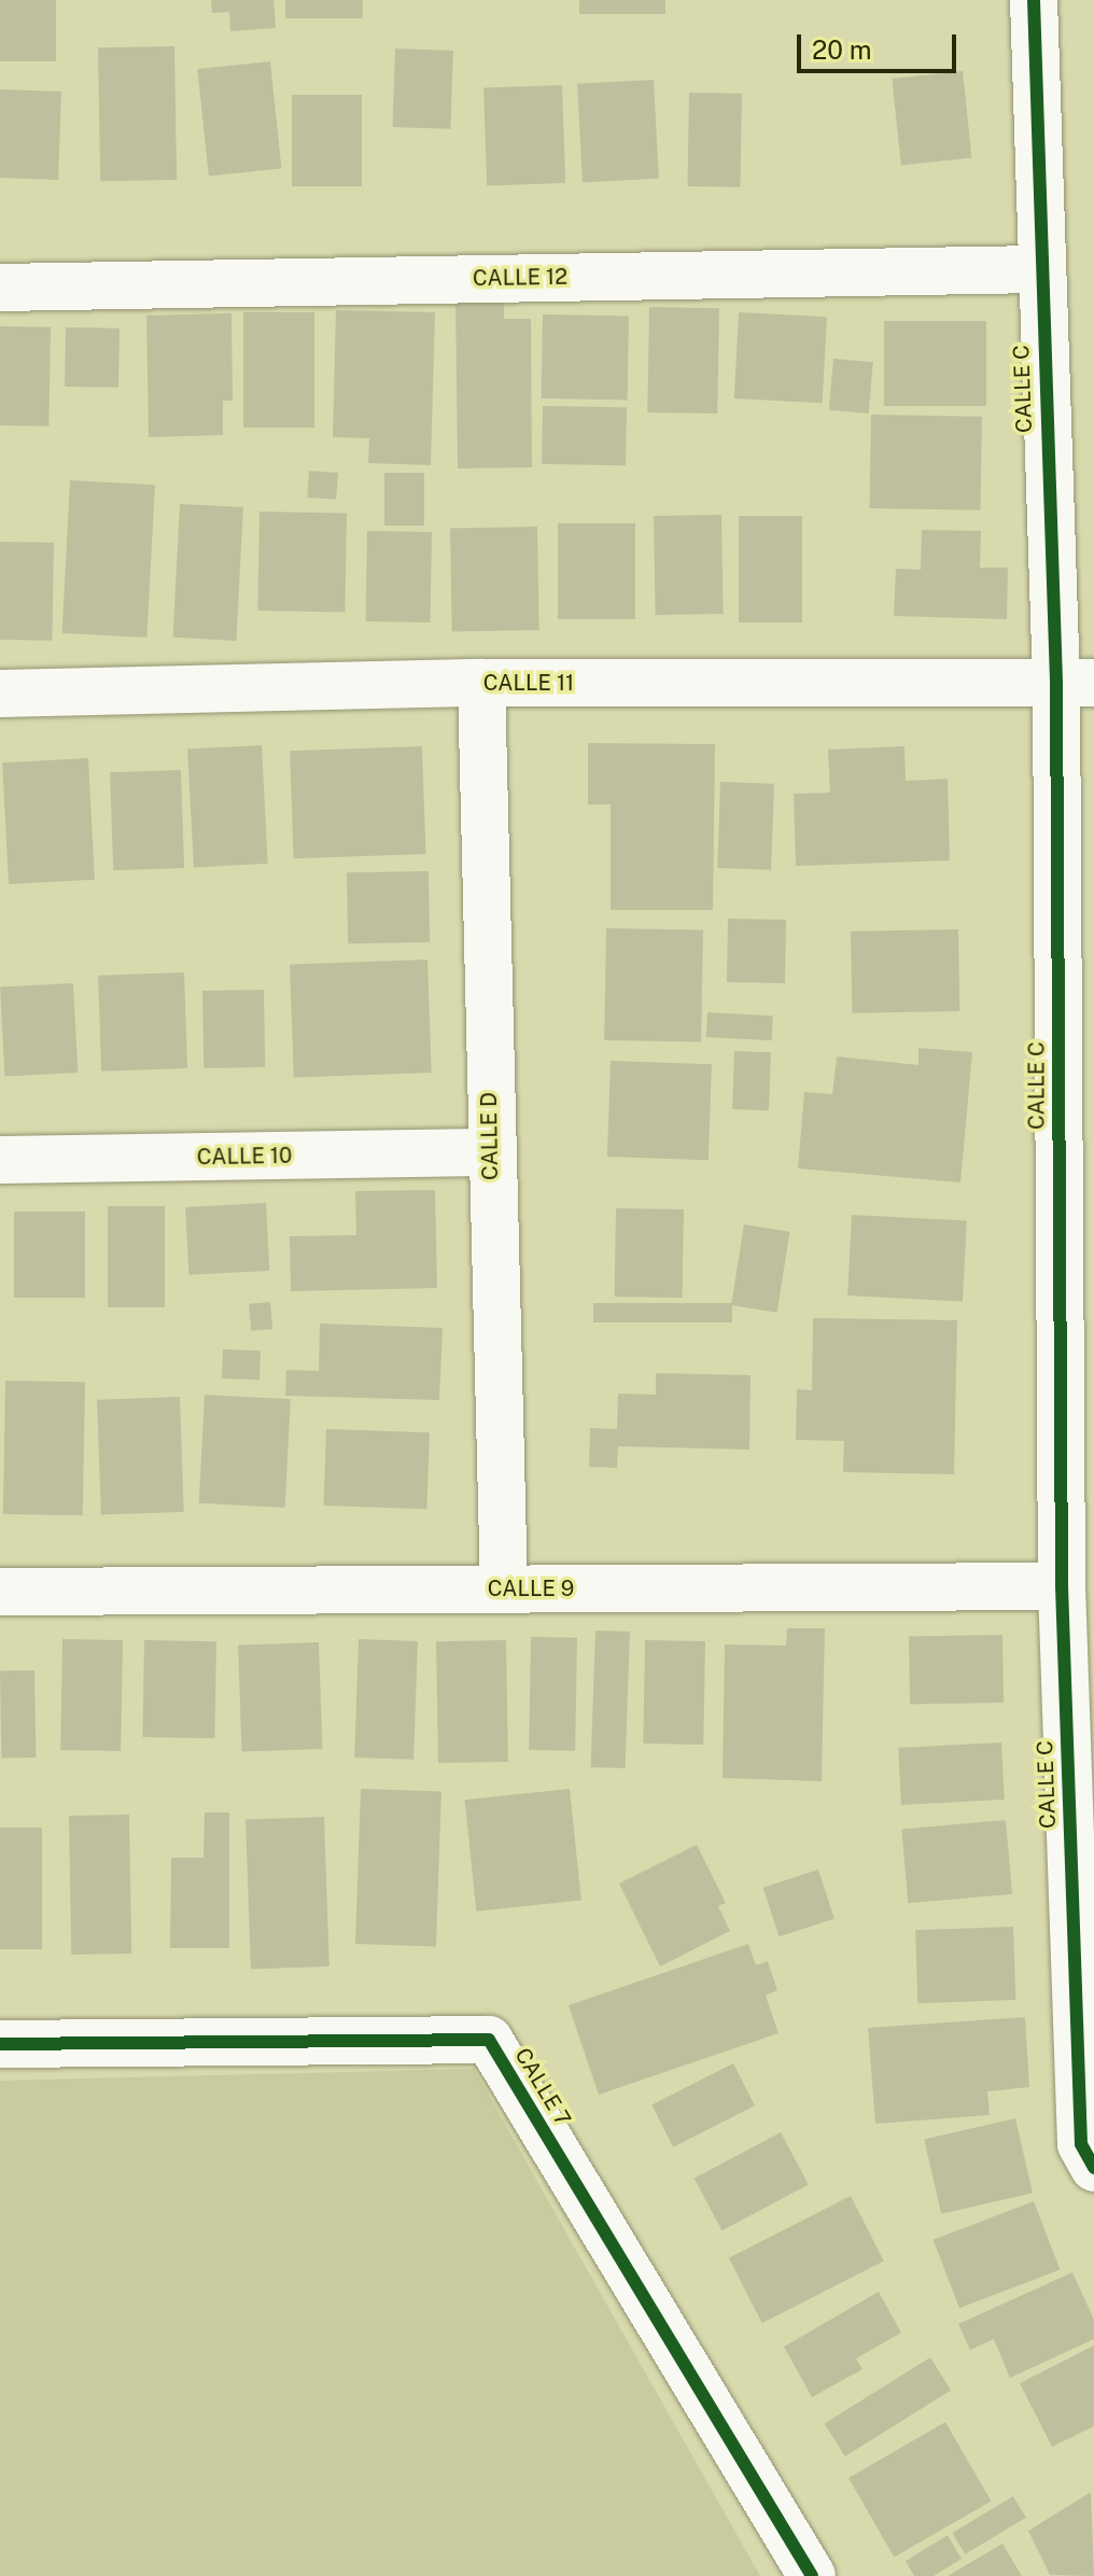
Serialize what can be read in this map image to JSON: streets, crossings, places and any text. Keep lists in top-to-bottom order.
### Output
{
  "streets": {
    "street": [
      "CALLE 12",
      "CALLE C",
      "CALLE 11",
      "CALLE D",
      "CALLE 10",
      "CALLE 9",
      "CALLE 7"
    ]
  },
  "crossings": [
    ["CALLE 12", "CALLE C"],
    ["CALLE C", "CALLE 11"],
    ["CALLE C", "CALLE 9"],
    ["CALLE 11", "CALLE D"],
    ["CALLE D", "CALLE 10"],
    ["CALLE D", "CALLE 9"]
  ],
  "scale_bar": "20 m"
}
